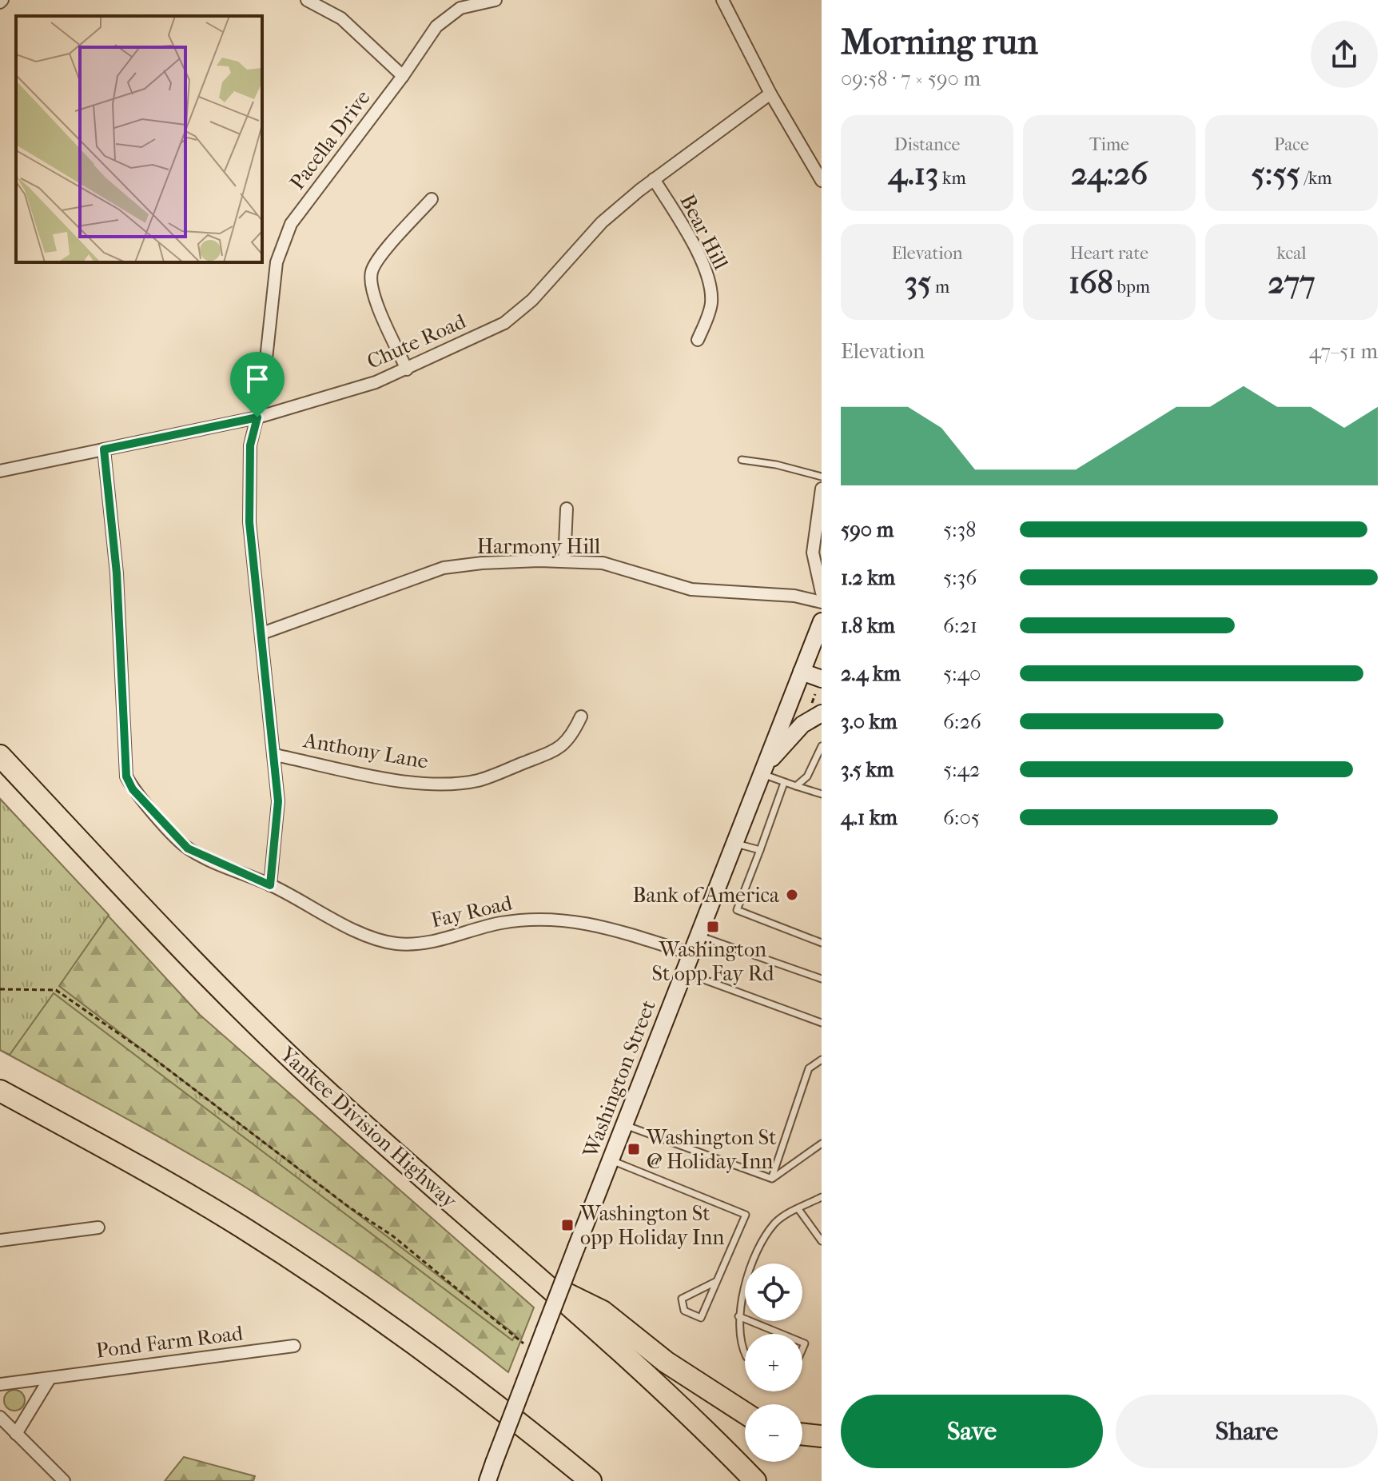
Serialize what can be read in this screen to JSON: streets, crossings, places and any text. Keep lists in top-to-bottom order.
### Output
{
  "streets": {
    "highway": ["Yankee Division Highway"],
    "main road": ["Washington Street"],
    "street": [
      "Pacella Drive",
      "Bear Hill",
      "Chute Road",
      "Harmony Hill",
      "Anthony Lane",
      "Fay Road",
      "Pond Farm Road"
    ]
  },
  "crossings": [
    ["Pacella Drive", "Chute Road"],
    ["Pacella Drive", "Harmony Hill"],
    ["Pacella Drive", "Anthony Lane"],
    ["Pacella Drive", "Fay Road"],
    ["Bear Hill", "Chute Road"],
    ["Chute Road", "Fay Road"],
    ["Fay Road", "Washington Street"]
  ],
  "places": {
    "other": ["Bank of America"],
    "transit": ["Washington St opp Fay Rd", "Washington St @ Holiday Inn", "Washington St opp Holiday Inn"]
  },
  "page": {
    "heading": ["Morning run", "09:58 · 7 × 590 m"],
    "stats": [
      ["Distance", "4.13 km"],
      ["Time", "24:26"],
      ["Pace", "5:55 /km"],
      ["Elevation", "35 m"],
      ["Heart rate", "168 bpm"],
      ["kcal", "277"]
    ],
    "chart": ["Elevation", "47–51 m"],
    "list": [
      {
        "name": "590 m",
        "note": "5:38"
      },
      {
        "name": "1.2 km",
        "note": "5:36"
      },
      {
        "name": "1.8 km",
        "note": "6:21"
      },
      {
        "name": "2.4 km",
        "note": "5:40"
      },
      {
        "name": "3.0 km",
        "note": "6:26"
      },
      {
        "name": "3.5 km",
        "note": "5:42"
      },
      {
        "name": "4.1 km",
        "note": "6:05"
      }
    ],
    "map_buttons": ["+", "−"],
    "buttons": ["Save", "Share"]
  }
}
